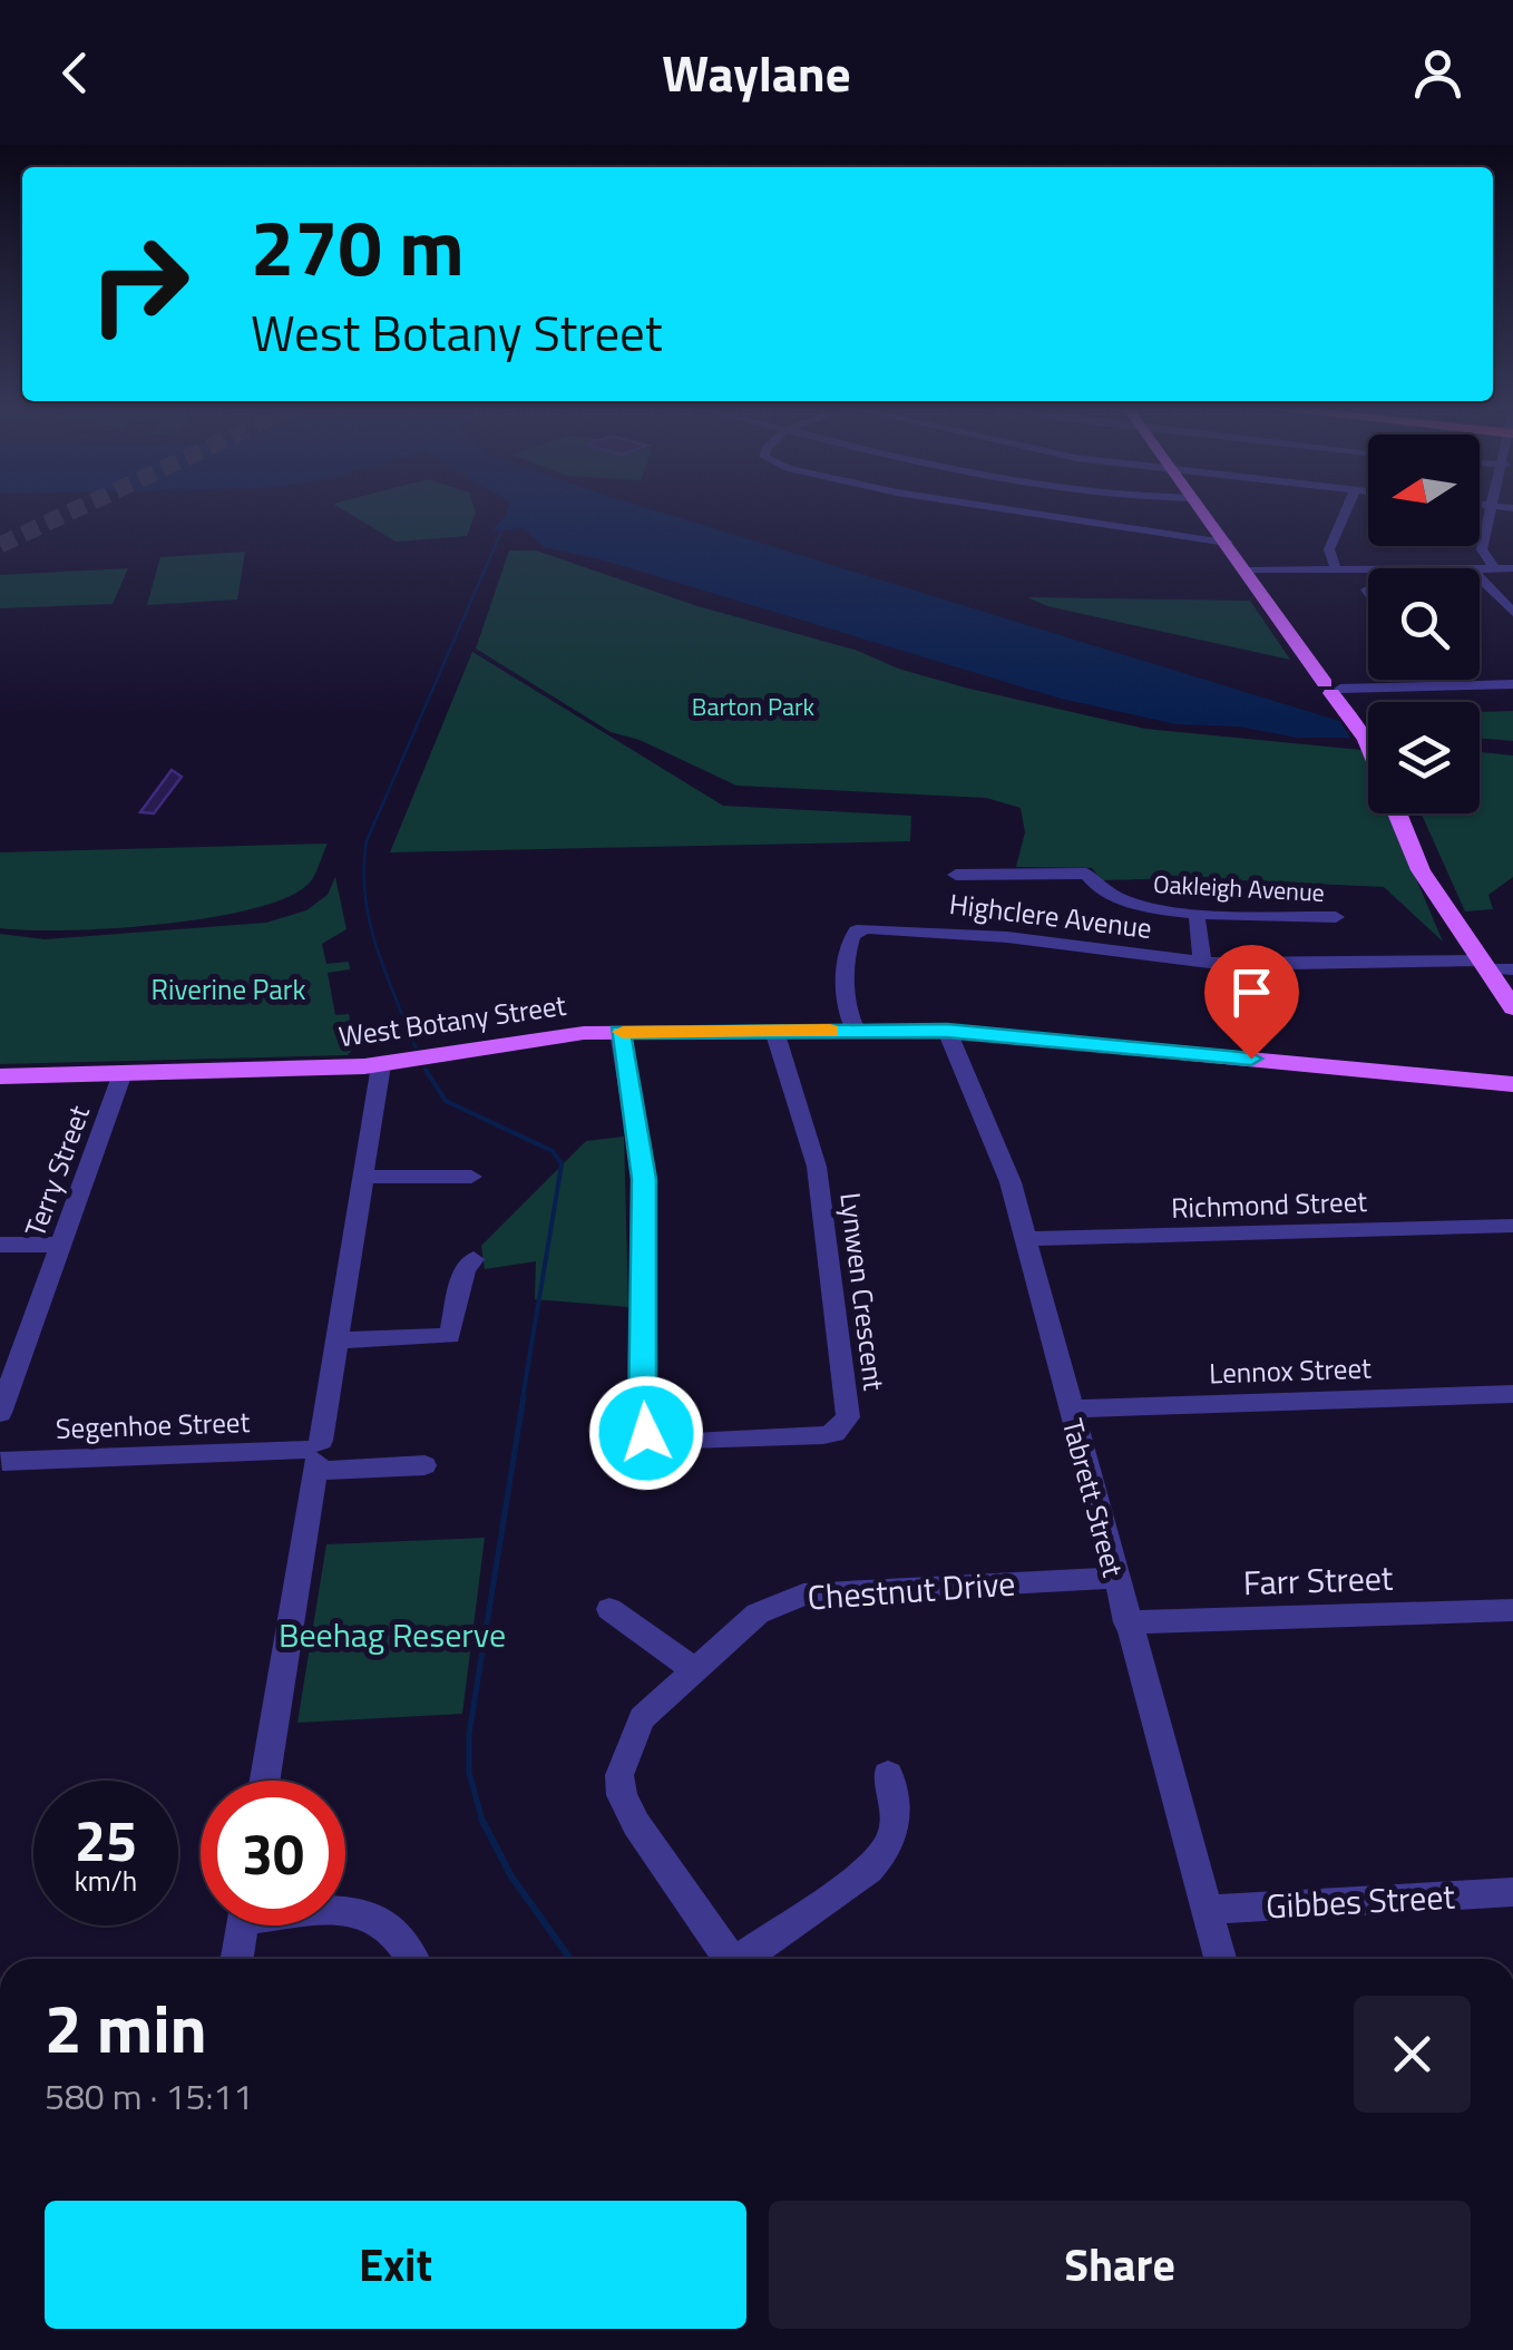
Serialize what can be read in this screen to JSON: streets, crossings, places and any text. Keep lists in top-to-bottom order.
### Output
{
  "streets": {
    "main road": ["West Botany Street"],
    "street": [
      "Oakleigh Avenue",
      "Highclere Avenue",
      "Terry Street",
      "Richmond Street",
      "Lynwen Crescent",
      "Lennox Street",
      "Segenhoe Street",
      "Tabrett Street",
      "Farr Street",
      "Chestnut Drive",
      "Gibbes Street"
    ]
  },
  "crossings": [
    ["Highclere Avenue", "West Botany Street"],
    ["West Botany Street", "Terry Street"],
    ["West Botany Street", "Lynwen Crescent"],
    ["West Botany Street", "Tabrett Street"],
    ["Richmond Street", "Tabrett Street"],
    ["Lennox Street", "Tabrett Street"],
    ["Tabrett Street", "Farr Street"],
    ["Tabrett Street", "Chestnut Drive"],
    ["Tabrett Street", "Gibbes Street"]
  ],
  "parks": ["Barton Park", "Riverine Park", "Beehag Reserve"],
  "north": "left",
  "page": {
    "header": "Waylane",
    "turn": ["270 m", "West Botany Street"],
    "speed": "25 km/h",
    "limit": "30",
    "heading": ["2 min", "580 m · 15:11"],
    "buttons": ["Exit", "Share"]
  }
}
